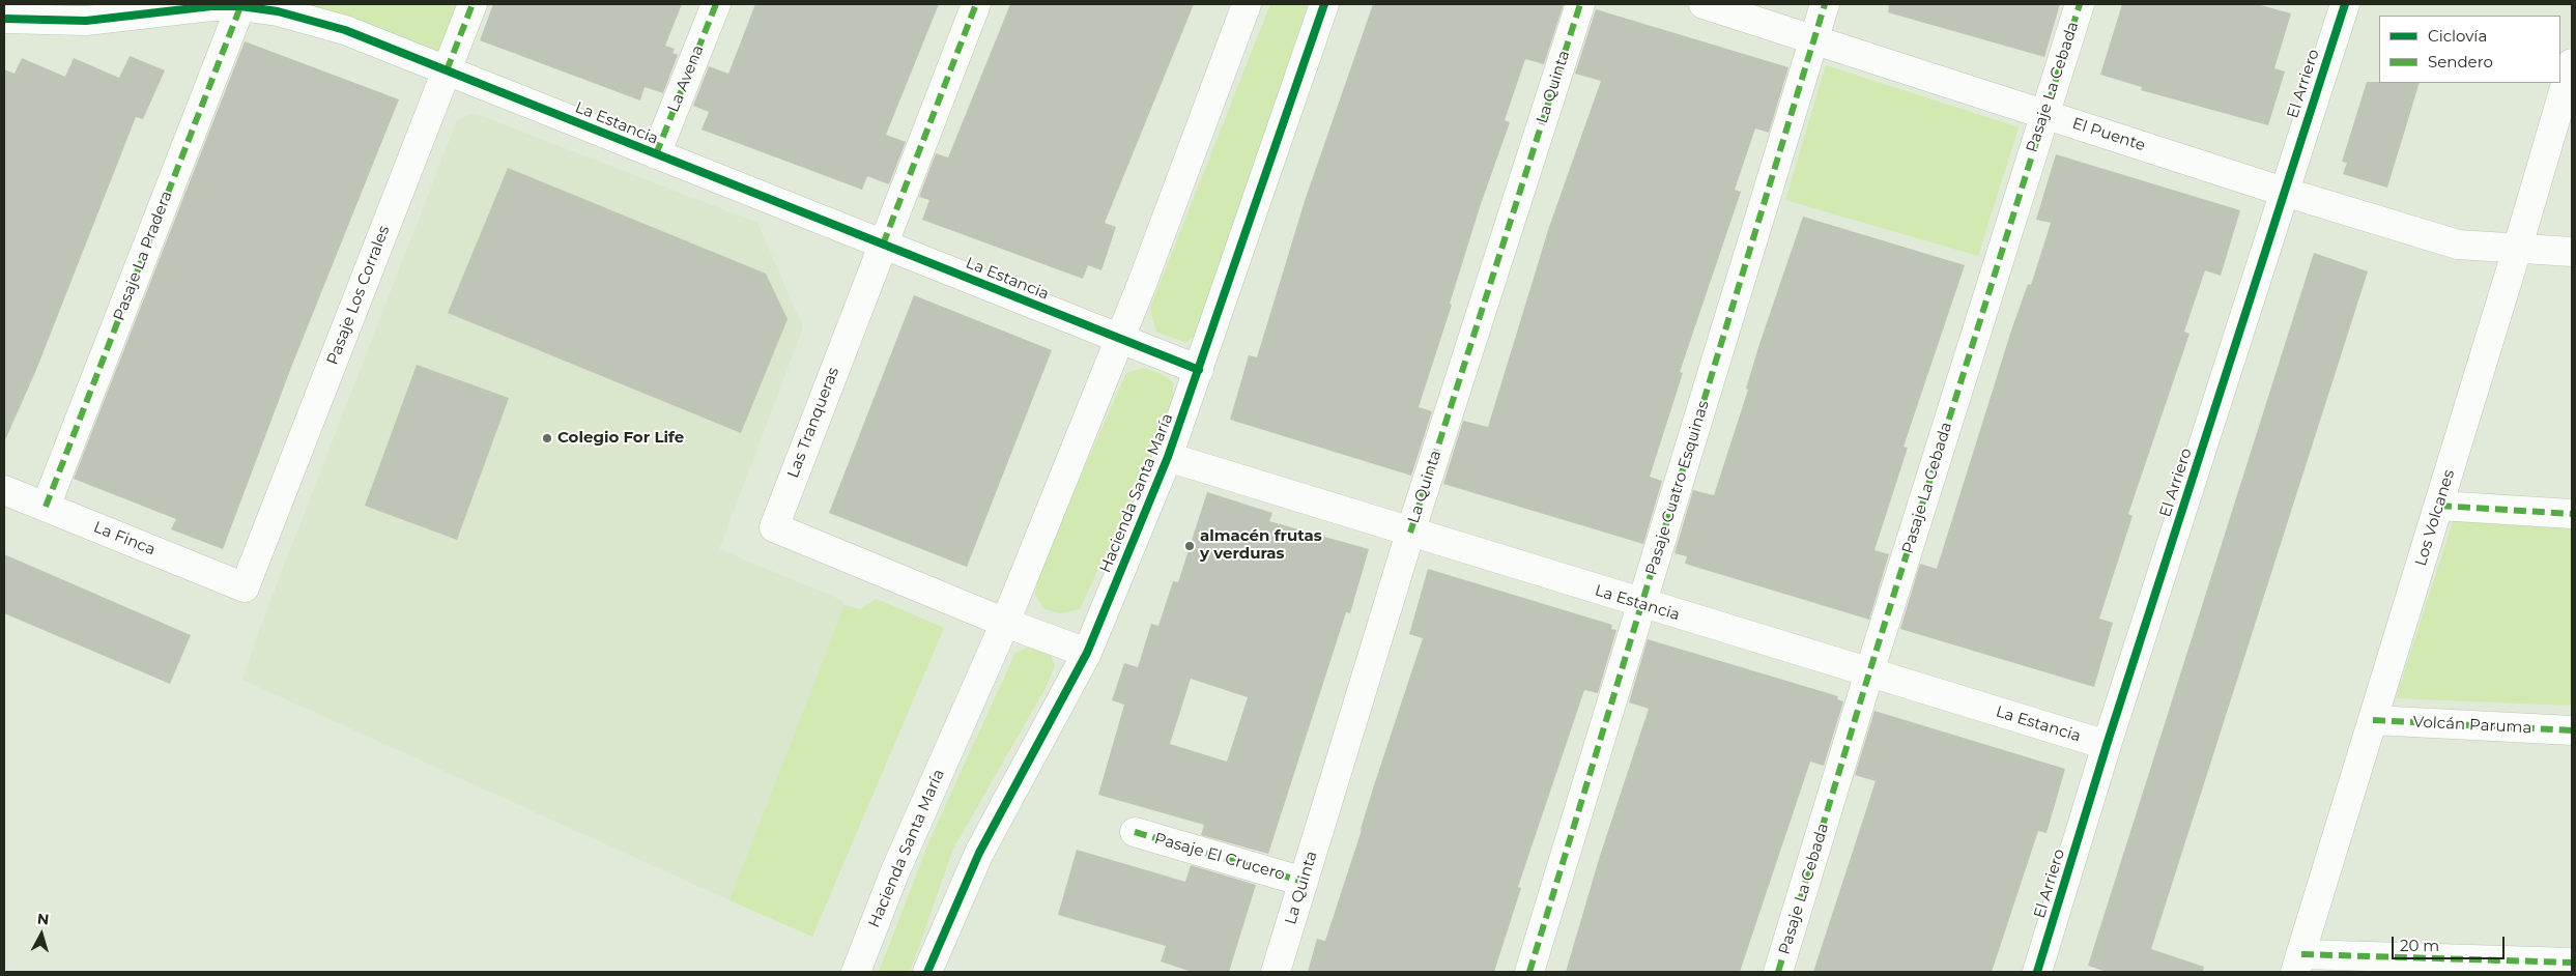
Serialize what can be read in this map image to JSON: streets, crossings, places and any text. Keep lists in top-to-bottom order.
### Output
{
  "streets": {
    "street": [
      "La Avena",
      "El Arriero",
      "La Quinta",
      "Pasaje La Cebada",
      "La Estancia",
      "El Puente",
      "Pasaje La Pradera",
      "Pasaje Los Corrales",
      "Las Tranqueras",
      "Pasaje Cuatro Esquinas",
      "Hacienda Santa María",
      "Los Volcanes",
      "La Finca",
      "Volcán Paruma",
      "Pasaje El Crucero"
    ]
  },
  "crossings": [
    ["La Avena", "La Estancia"],
    ["El Arriero", "La Estancia"],
    ["El Arriero", "El Puente"],
    ["La Quinta", "La Estancia"],
    ["La Quinta", "Pasaje El Crucero"],
    ["Pasaje La Cebada", "La Estancia"],
    ["Pasaje La Cebada", "El Puente"],
    ["La Estancia", "Pasaje La Pradera"],
    ["La Estancia", "Pasaje Los Corrales"],
    ["La Estancia", "Las Tranqueras"],
    ["La Estancia", "Pasaje Cuatro Esquinas"],
    ["La Estancia", "Hacienda Santa María"],
    ["El Puente", "Pasaje Cuatro Esquinas"],
    ["El Puente", "Los Volcanes"],
    ["Pasaje La Pradera", "La Finca"],
    ["Pasaje Los Corrales", "La Finca"],
    ["Las Tranqueras", "Hacienda Santa María"],
    ["Los Volcanes", "Volcán Paruma"]
  ],
  "places": ["Colegio For Life", "almacén frutas y verduras"],
  "legend": ["Ciclovía", "Sendero"],
  "scale_bar": "20 m",
  "north": "top"
}
